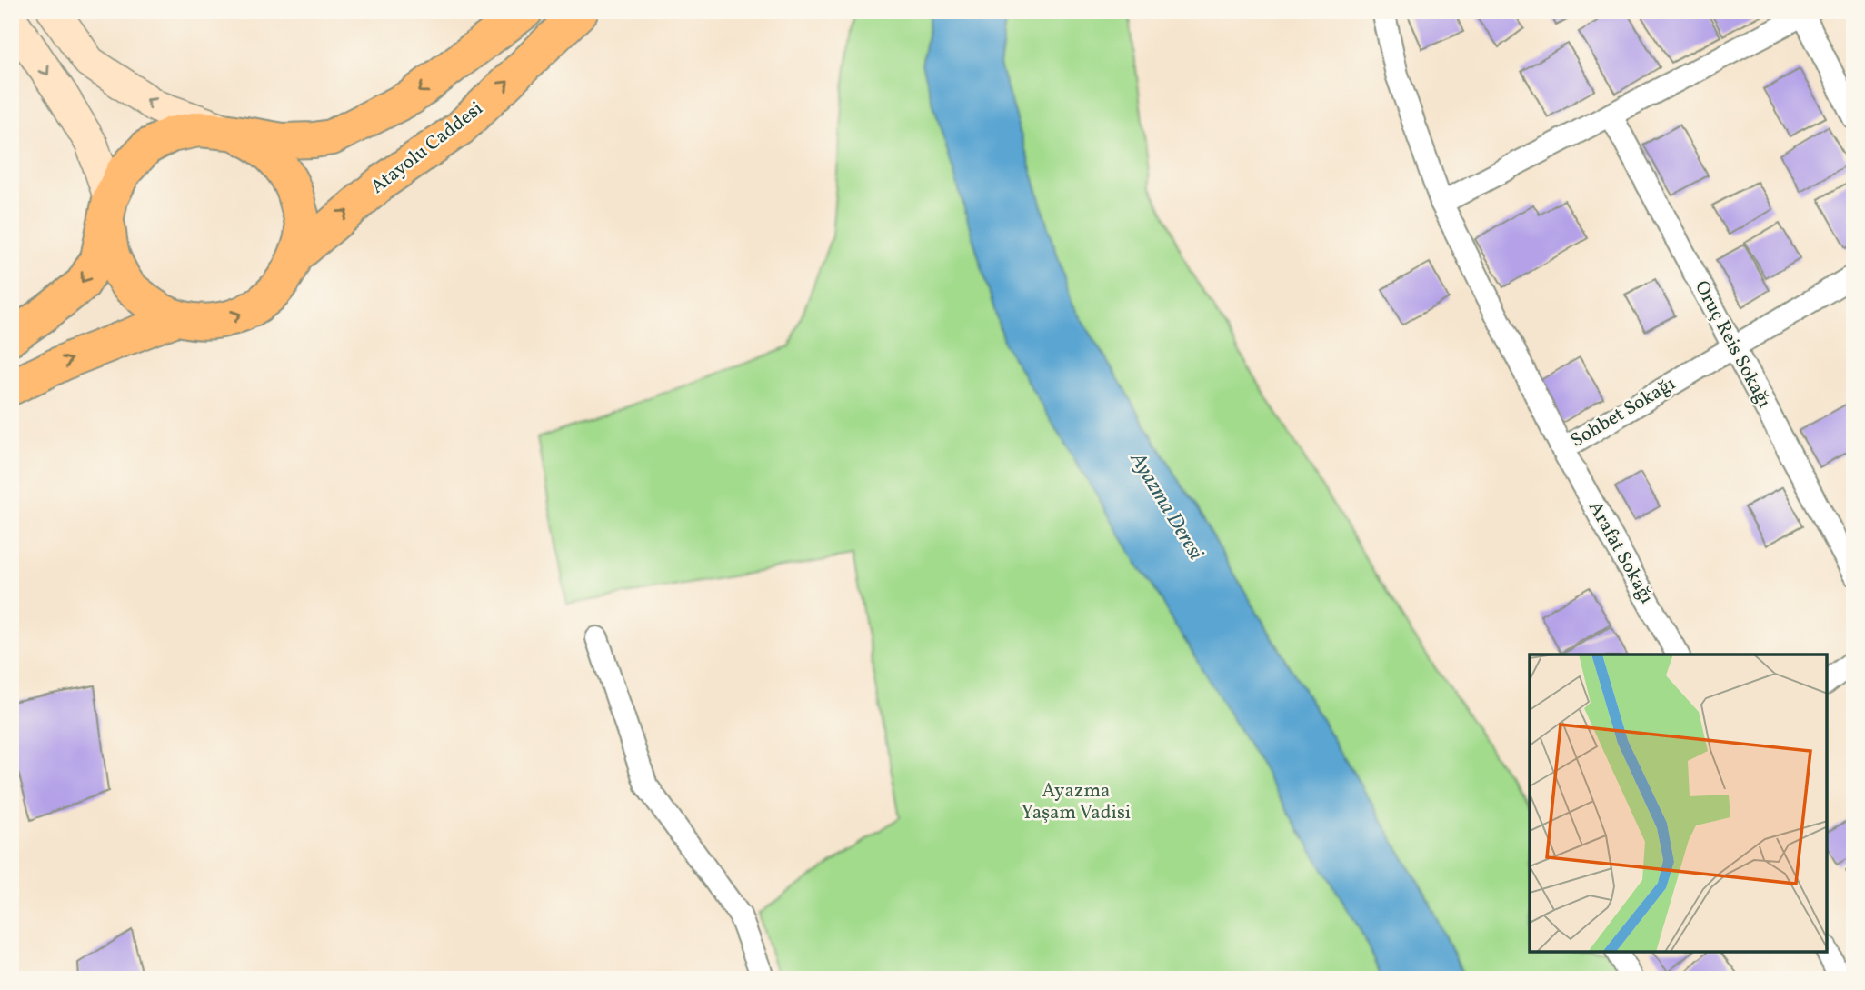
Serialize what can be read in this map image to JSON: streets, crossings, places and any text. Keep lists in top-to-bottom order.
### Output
{
  "streets": {
    "main road": ["Atayolu Caddesi"],
    "street": ["Oruç Reis Sokağı", "Sohbet Sokağı", "Arafat Sokağı"]
  },
  "crossings": [
    ["Oruç Reis Sokağı", "Sohbet Sokağı"],
    ["Sohbet Sokağı", "Arafat Sokağı"]
  ],
  "water": ["Ayazma Deresi"],
  "parks": ["Ayazma Yaşam Vadisi"]
}
